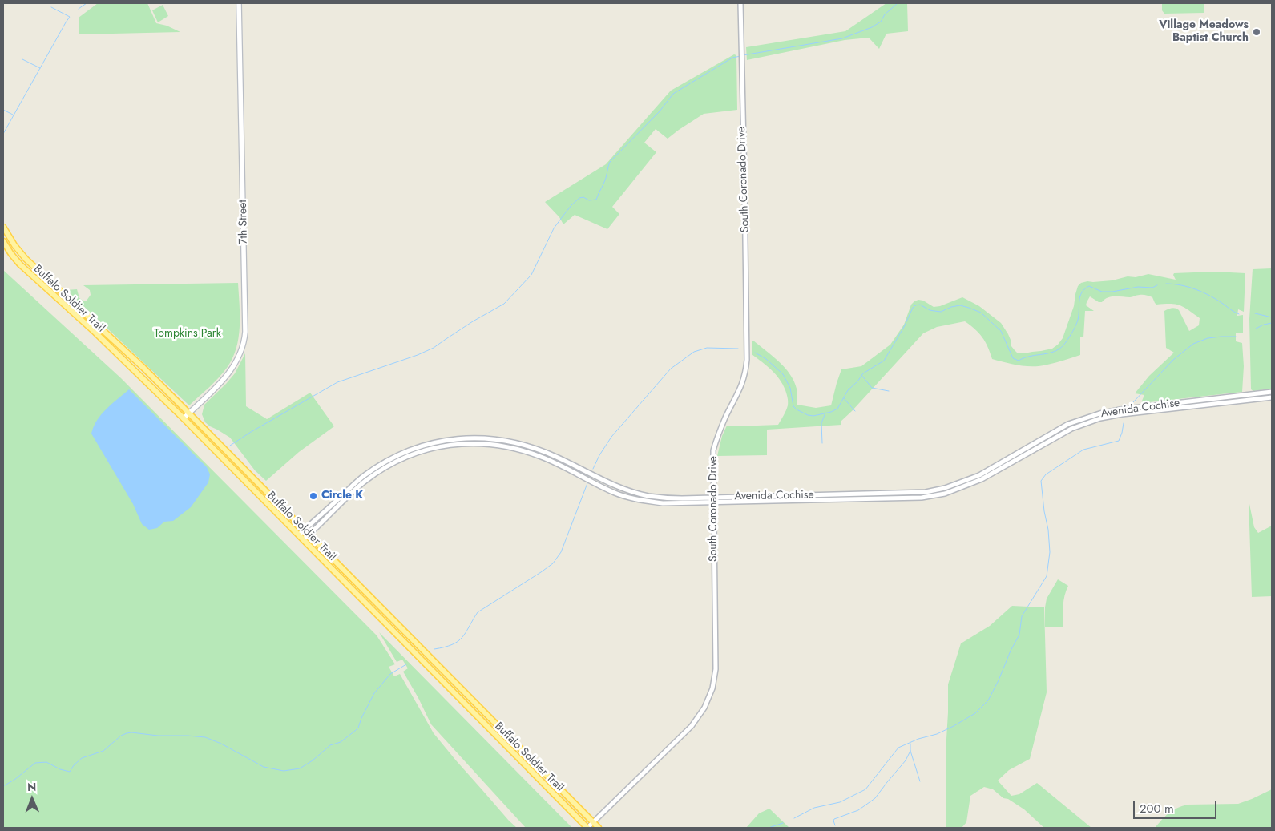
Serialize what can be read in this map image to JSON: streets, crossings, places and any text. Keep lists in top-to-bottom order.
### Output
{
  "streets": {
    "main road": ["7th Street", "Buffalo Soldier Trail"],
    "street": ["South Coronado Drive", "Avenida Cochise"]
  },
  "crossings": [
    ["South Coronado Drive", "Buffalo Soldier Trail"],
    ["South Coronado Drive", "Avenida Cochise"],
    ["7th Street", "Buffalo Soldier Trail"],
    ["Buffalo Soldier Trail", "Avenida Cochise"]
  ],
  "parks": ["Tompkins Park"],
  "places": ["Village Meadows Baptist Church", "Circle K"],
  "scale_bar": "200 m",
  "north": "top"
}
